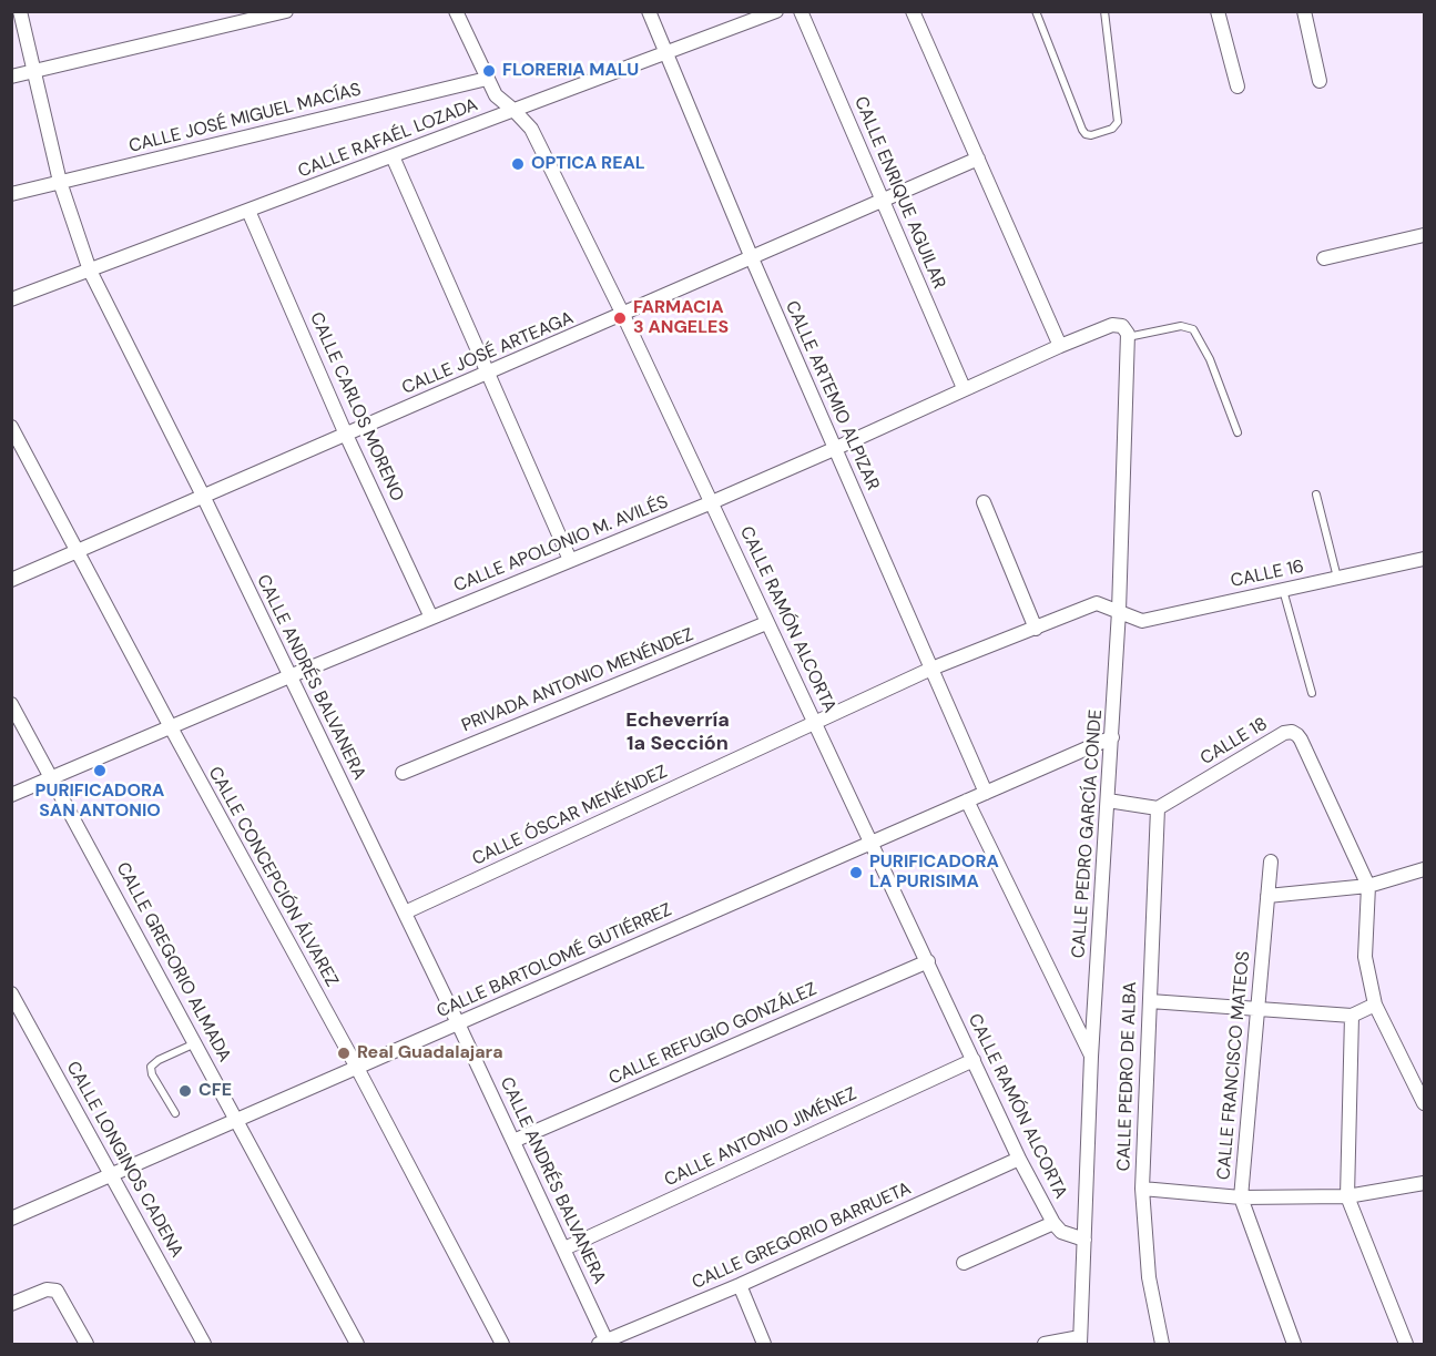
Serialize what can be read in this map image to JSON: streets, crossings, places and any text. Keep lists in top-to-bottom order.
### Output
{
  "streets": {
    "street": [
      "CALLE JOSÉ MIGUEL MACÍAS",
      "CALLE RAFAÉL LOZADA",
      "CALLE ENRIQUE AGUILAR",
      "CALLE JOSÉ ARTEAGA",
      "CALLE ARTEMIO ALPIZAR",
      "CALLE CARLOS MORENO",
      "CALLE APOLONIO M. AVILÉS",
      "CALLE 16",
      "CALLE RAMÓN ALCORTA",
      "CALLE ANDRÉS BALVANERA",
      "PRIVADA ANTONIO MENÉNDEZ",
      "CALLE 18",
      "CALLE ÓSCAR MENÉNDEZ",
      "CALLE PEDRO GARCÍA CONDE",
      "CALLE CONCEPCIÓN ÁLVAREZ",
      "CALLE BARTOLOMÉ GUTIÉRREZ",
      "CALLE GREGORIO ALMADA",
      "CALLE REFUGIO GONZÁLEZ",
      "CALLE FRANCISCO MATEOS",
      "CALLE PEDRO DE ALBA",
      "CALLE ANTONIO JIMÉNEZ",
      "CALLE LONGINOS CADENA",
      "CALLE GREGORIO BARRUETA"
    ]
  },
  "crossings": [
    ["CALLE JOSÉ MIGUEL MACÍAS", "CALLE RAMÓN ALCORTA"],
    ["CALLE JOSÉ MIGUEL MACÍAS", "CALLE ANDRÉS BALVANERA"],
    ["CALLE RAFAÉL LOZADA", "CALLE ARTEMIO ALPIZAR"],
    ["CALLE RAFAÉL LOZADA", "CALLE CARLOS MORENO"],
    ["CALLE RAFAÉL LOZADA", "CALLE RAMÓN ALCORTA"],
    ["CALLE RAFAÉL LOZADA", "CALLE ANDRÉS BALVANERA"],
    ["CALLE ENRIQUE AGUILAR", "CALLE JOSÉ ARTEAGA"],
    ["CALLE ENRIQUE AGUILAR", "CALLE APOLONIO M. AVILÉS"],
    ["CALLE JOSÉ ARTEAGA", "CALLE ARTEMIO ALPIZAR"],
    ["CALLE JOSÉ ARTEAGA", "CALLE CARLOS MORENO"],
    ["CALLE JOSÉ ARTEAGA", "CALLE RAMÓN ALCORTA"],
    ["CALLE JOSÉ ARTEAGA", "CALLE ANDRÉS BALVANERA"],
    ["CALLE JOSÉ ARTEAGA", "CALLE CONCEPCIÓN ÁLVAREZ"],
    ["CALLE ARTEMIO ALPIZAR", "CALLE APOLONIO M. AVILÉS"],
    ["CALLE ARTEMIO ALPIZAR", "CALLE ÓSCAR MENÉNDEZ"],
    ["CALLE ARTEMIO ALPIZAR", "CALLE BARTOLOMÉ GUTIÉRREZ"],
    ["CALLE CARLOS MORENO", "CALLE APOLONIO M. AVILÉS"],
    ["CALLE APOLONIO M. AVILÉS", "CALLE RAMÓN ALCORTA"],
    ["CALLE APOLONIO M. AVILÉS", "CALLE ANDRÉS BALVANERA"],
    ["CALLE APOLONIO M. AVILÉS", "CALLE PEDRO GARCÍA CONDE"],
    ["CALLE APOLONIO M. AVILÉS", "CALLE CONCEPCIÓN ÁLVAREZ"],
    ["CALLE APOLONIO M. AVILÉS", "CALLE GREGORIO ALMADA"],
    ["CALLE 16", "CALLE ÓSCAR MENÉNDEZ"],
    ["CALLE 16", "CALLE PEDRO GARCÍA CONDE"],
    ["CALLE RAMÓN ALCORTA", "PRIVADA ANTONIO MENÉNDEZ"],
    ["CALLE RAMÓN ALCORTA", "CALLE ÓSCAR MENÉNDEZ"],
    ["CALLE RAMÓN ALCORTA", "CALLE PEDRO GARCÍA CONDE"],
    ["CALLE RAMÓN ALCORTA", "CALLE BARTOLOMÉ GUTIÉRREZ"],
    ["CALLE RAMÓN ALCORTA", "CALLE REFUGIO GONZÁLEZ"],
    ["CALLE RAMÓN ALCORTA", "CALLE ANTONIO JIMÉNEZ"],
    ["CALLE RAMÓN ALCORTA", "CALLE GREGORIO BARRUETA"],
    ["CALLE ANDRÉS BALVANERA", "CALLE ÓSCAR MENÉNDEZ"],
    ["CALLE ANDRÉS BALVANERA", "CALLE BARTOLOMÉ GUTIÉRREZ"],
    ["CALLE ANDRÉS BALVANERA", "CALLE REFUGIO GONZÁLEZ"],
    ["CALLE ANDRÉS BALVANERA", "CALLE ANTONIO JIMÉNEZ"],
    ["CALLE ANDRÉS BALVANERA", "CALLE GREGORIO BARRUETA"],
    ["CALLE 18", "CALLE PEDRO DE ALBA"],
    ["CALLE ÓSCAR MENÉNDEZ", "CALLE PEDRO GARCÍA CONDE"],
    ["CALLE PEDRO GARCÍA CONDE", "CALLE BARTOLOMÉ GUTIÉRREZ"],
    ["CALLE CONCEPCIÓN ÁLVAREZ", "CALLE BARTOLOMÉ GUTIÉRREZ"],
    ["CALLE BARTOLOMÉ GUTIÉRREZ", "CALLE GREGORIO ALMADA"],
    ["CALLE BARTOLOMÉ GUTIÉRREZ", "CALLE LONGINOS CADENA"]
  ],
  "districts": ["Echeverría 1a Sección"],
  "places": [
    "FLORERIA MALU",
    "OPTICA REAL",
    "FARMACIA 3 ANGELES",
    "PURIFICADORA SAN ANTONIO",
    "PURIFICADORA LA PURISIMA",
    "Real Guadalajara",
    "CFE"
  ]
}
